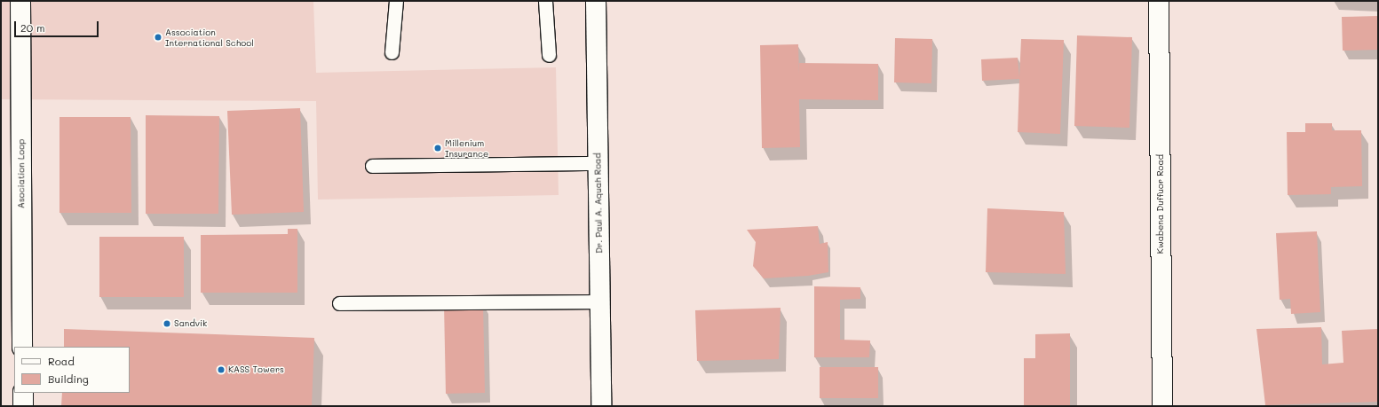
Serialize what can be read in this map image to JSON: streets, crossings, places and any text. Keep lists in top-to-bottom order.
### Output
{
  "streets": {
    "street": ["Asociation Loop", "Dr. Paul A. Aquah Road", "Kwabena Duffuor Road"]
  },
  "places": [
    "Association International School",
    "Millenium Insurance",
    "Sandvik",
    "KASS Towers"
  ],
  "legend": ["Road", "Building"],
  "scale_bar": "20 m"
}
